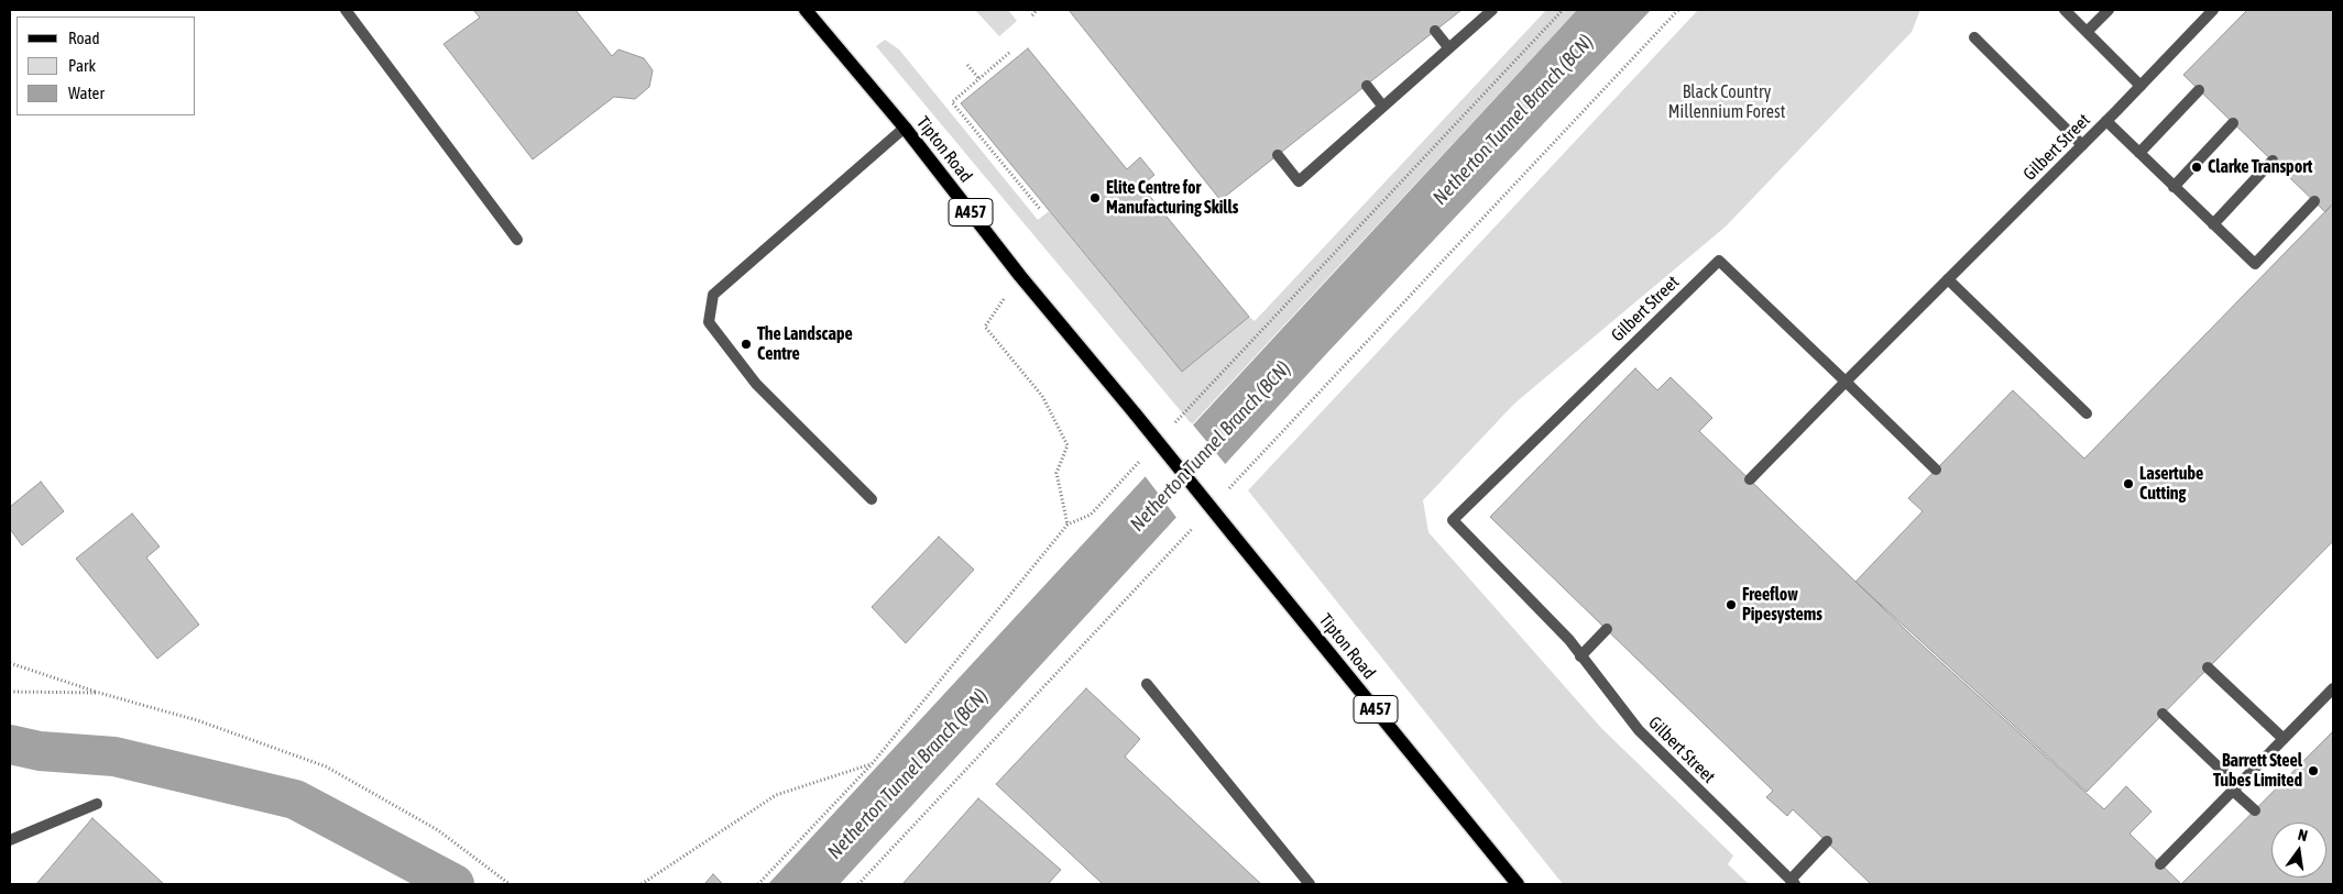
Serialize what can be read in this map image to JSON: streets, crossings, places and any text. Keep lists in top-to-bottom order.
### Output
{
  "streets": {
    "main road": ["Tipton Road", "A457"],
    "street": ["Gilbert Street"]
  },
  "water": ["Netherton Tunnel Branch (BCN)"],
  "parks": ["Black Country Millennium Forest"],
  "places": [
    "Clarke Transport",
    "Elite Centre for Manufacturing Skills",
    "The Landscape Centre",
    "Lasertube Cutting",
    "Freeflow Pipesystems",
    "Barrett Steel Tubes Limited"
  ],
  "legend": ["Road", "Park", "Water"],
  "north": "top"
}
